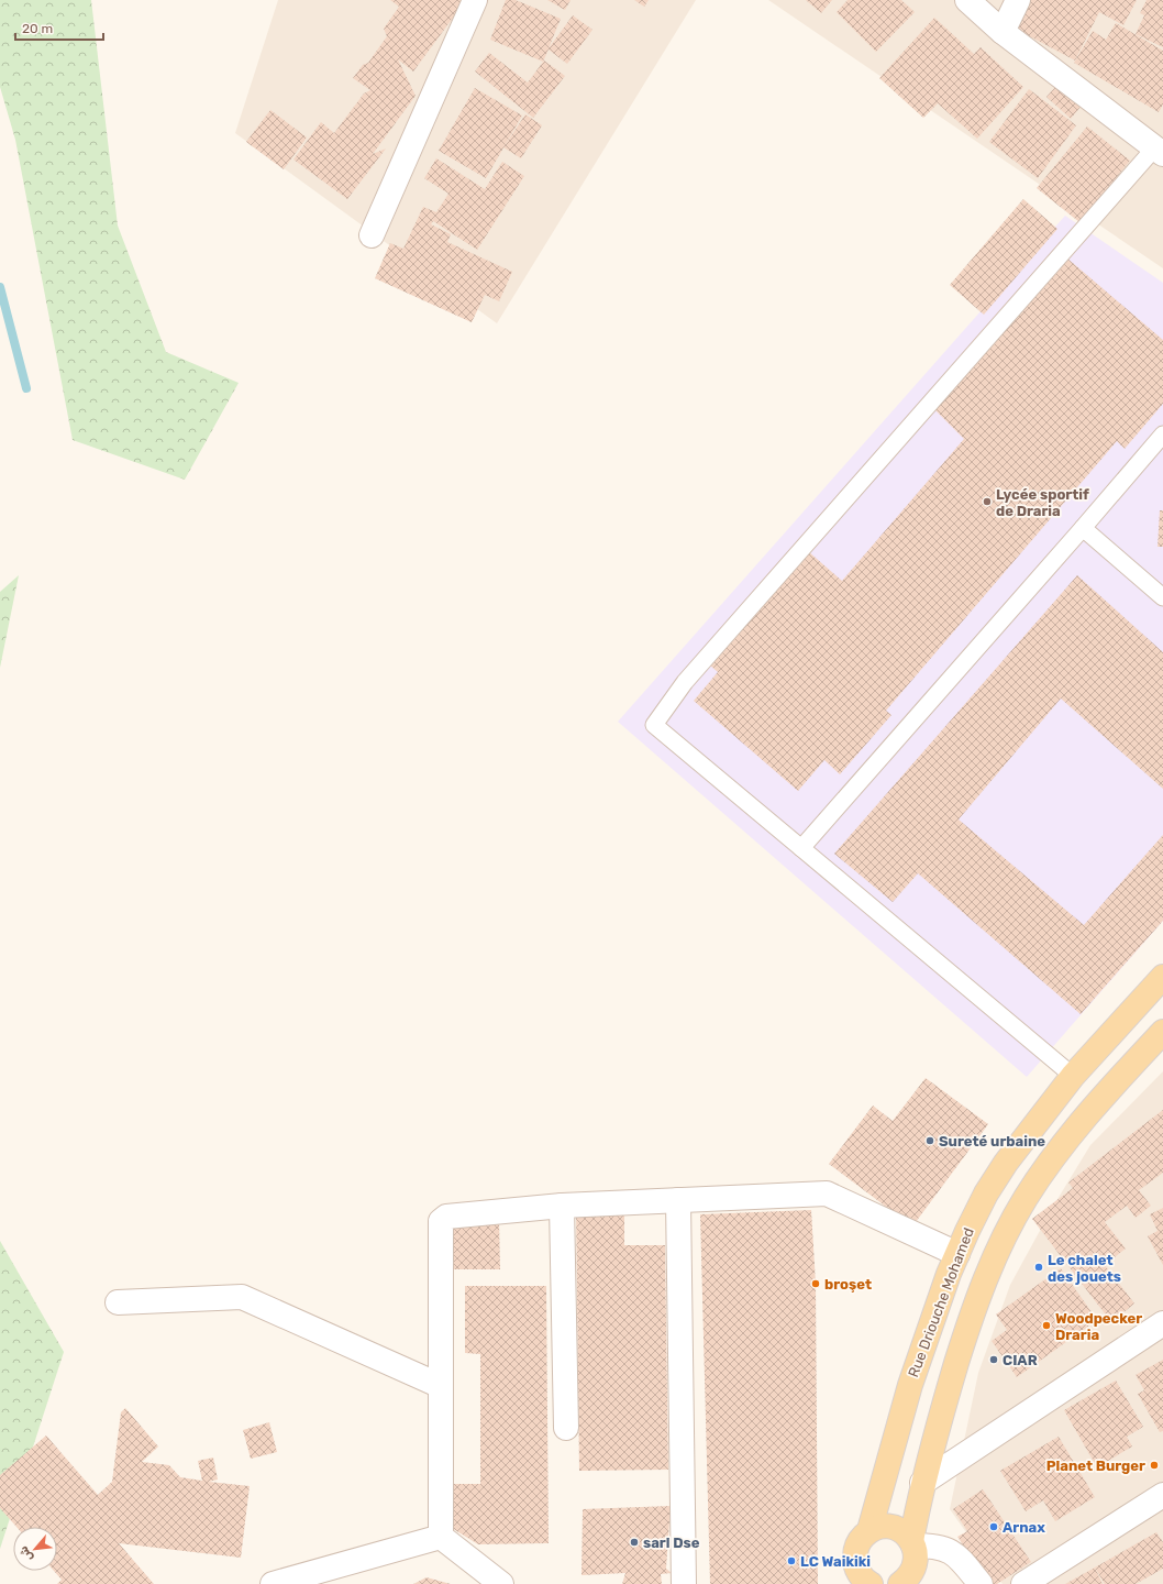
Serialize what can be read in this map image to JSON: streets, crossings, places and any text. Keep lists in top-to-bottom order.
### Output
{
  "streets": {
    "main road": ["Rue Driouche Mohamed"]
  },
  "places": [
    "Lycée sportif de Draria",
    "Sureté urbaine",
    "Le chalet des jouets",
    "broşet",
    "Woodpecker Draria",
    "CIAR",
    "Planet Burger",
    "Arnax",
    "sarl Dse",
    "LC Waikiki"
  ],
  "scale_bar": "20 m",
  "north": "bottom left"
}
